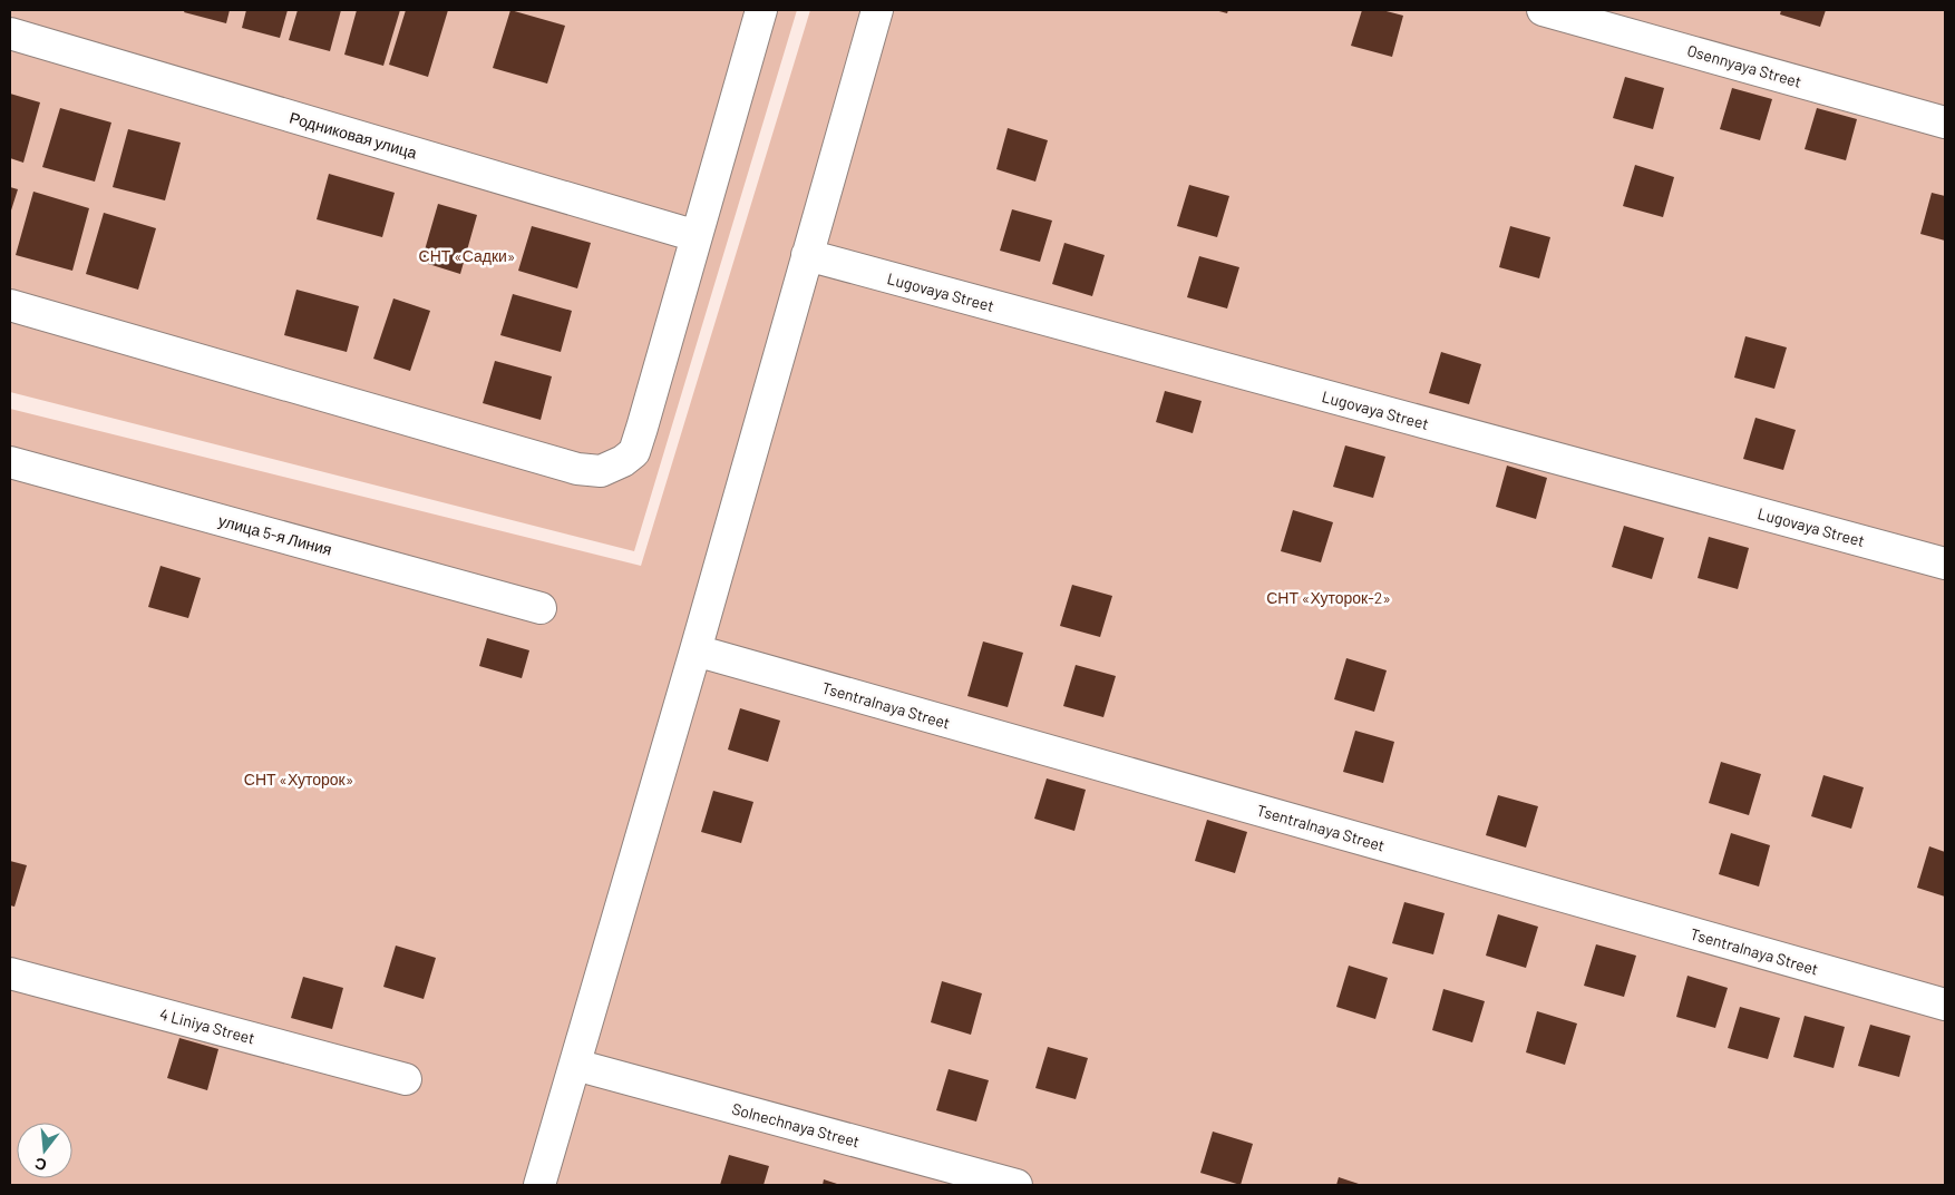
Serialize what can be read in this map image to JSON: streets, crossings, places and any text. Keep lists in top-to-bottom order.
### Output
{
  "streets": {
    "street": [
      "Osennyaya Street",
      "Родниковая улица",
      "Lugovaya Street",
      "улица 5-я Линия",
      "Tsentralnaya Street",
      "4 Liniya Street",
      "Solnechnaya Street"
    ]
  },
  "parks": ["СНТ «Садки»", "СНТ «Хуторок-2»", "СНТ «Хуторок»"],
  "north": "bottom"
}
